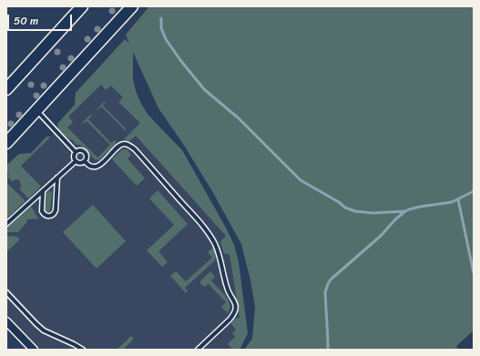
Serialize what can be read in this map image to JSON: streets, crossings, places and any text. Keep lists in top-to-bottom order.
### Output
{
  "scale_bar": "50 m"
}
